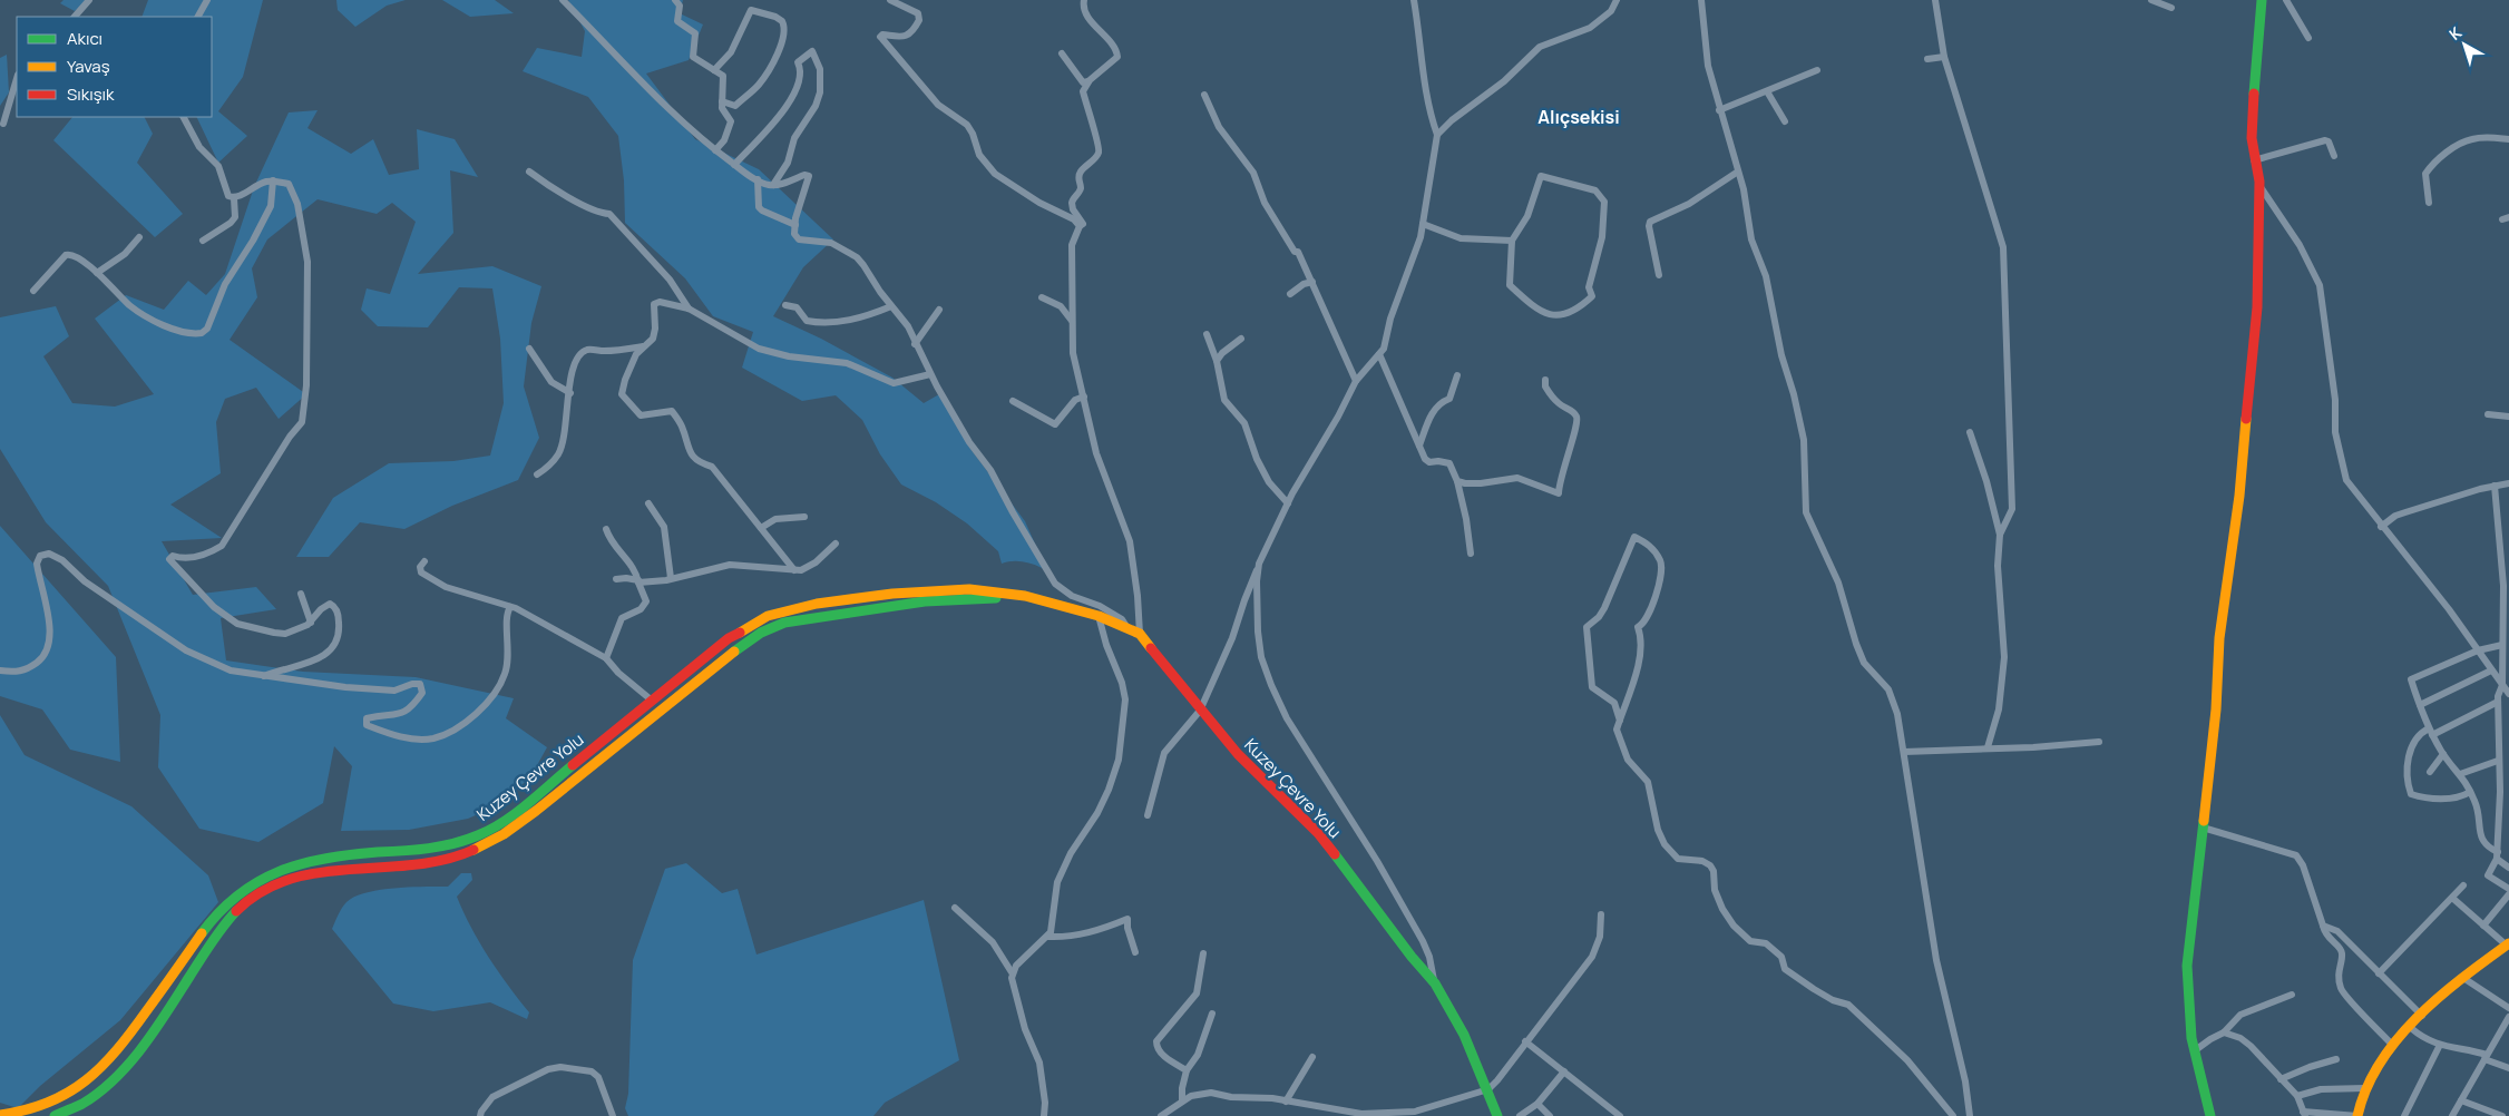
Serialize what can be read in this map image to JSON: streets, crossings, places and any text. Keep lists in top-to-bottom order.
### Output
{
  "streets": {
    "main road": ["Kuzey Çevre Yolu"]
  },
  "districts": ["Alıçsekisi"],
  "legend": ["Akıcı", "Yavaş", "Sıkışık"],
  "north": "top left"
}
